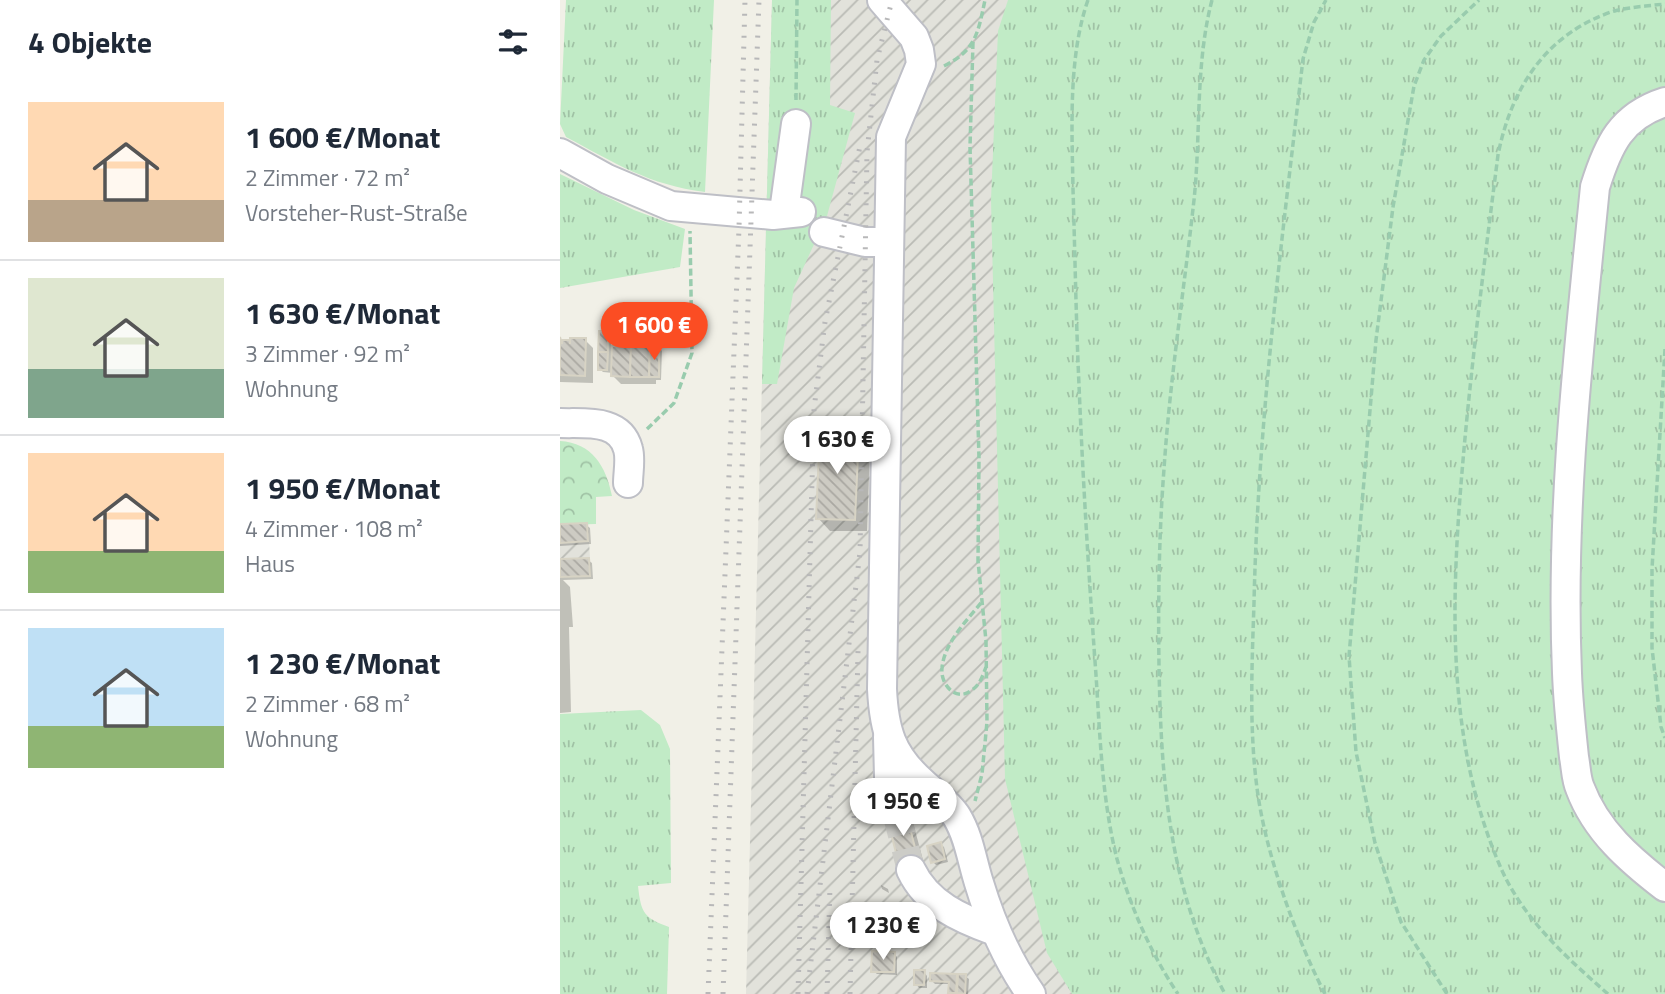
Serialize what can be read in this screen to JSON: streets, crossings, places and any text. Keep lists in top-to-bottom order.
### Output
{
  "page": {
    "heading": "4 Objekte",
    "list": [
      {
        "name": "1 600 €/Monat",
        "note": "2 Zimmer · 72 m² · Vorsteher-Rust-Straße"
      },
      {
        "name": "1 630 €/Monat",
        "note": "3 Zimmer · 92 m² · Wohnung"
      },
      {
        "name": "1 950 €/Monat",
        "note": "4 Zimmer · 108 m² · Haus"
      },
      {
        "name": "1 230 €/Monat",
        "note": "2 Zimmer · 68 m² · Wohnung"
      }
    ],
    "price": [
      "1 600 €",
      "1 630 €",
      "1 950 €",
      "1 230 €"
    ]
  }
}
